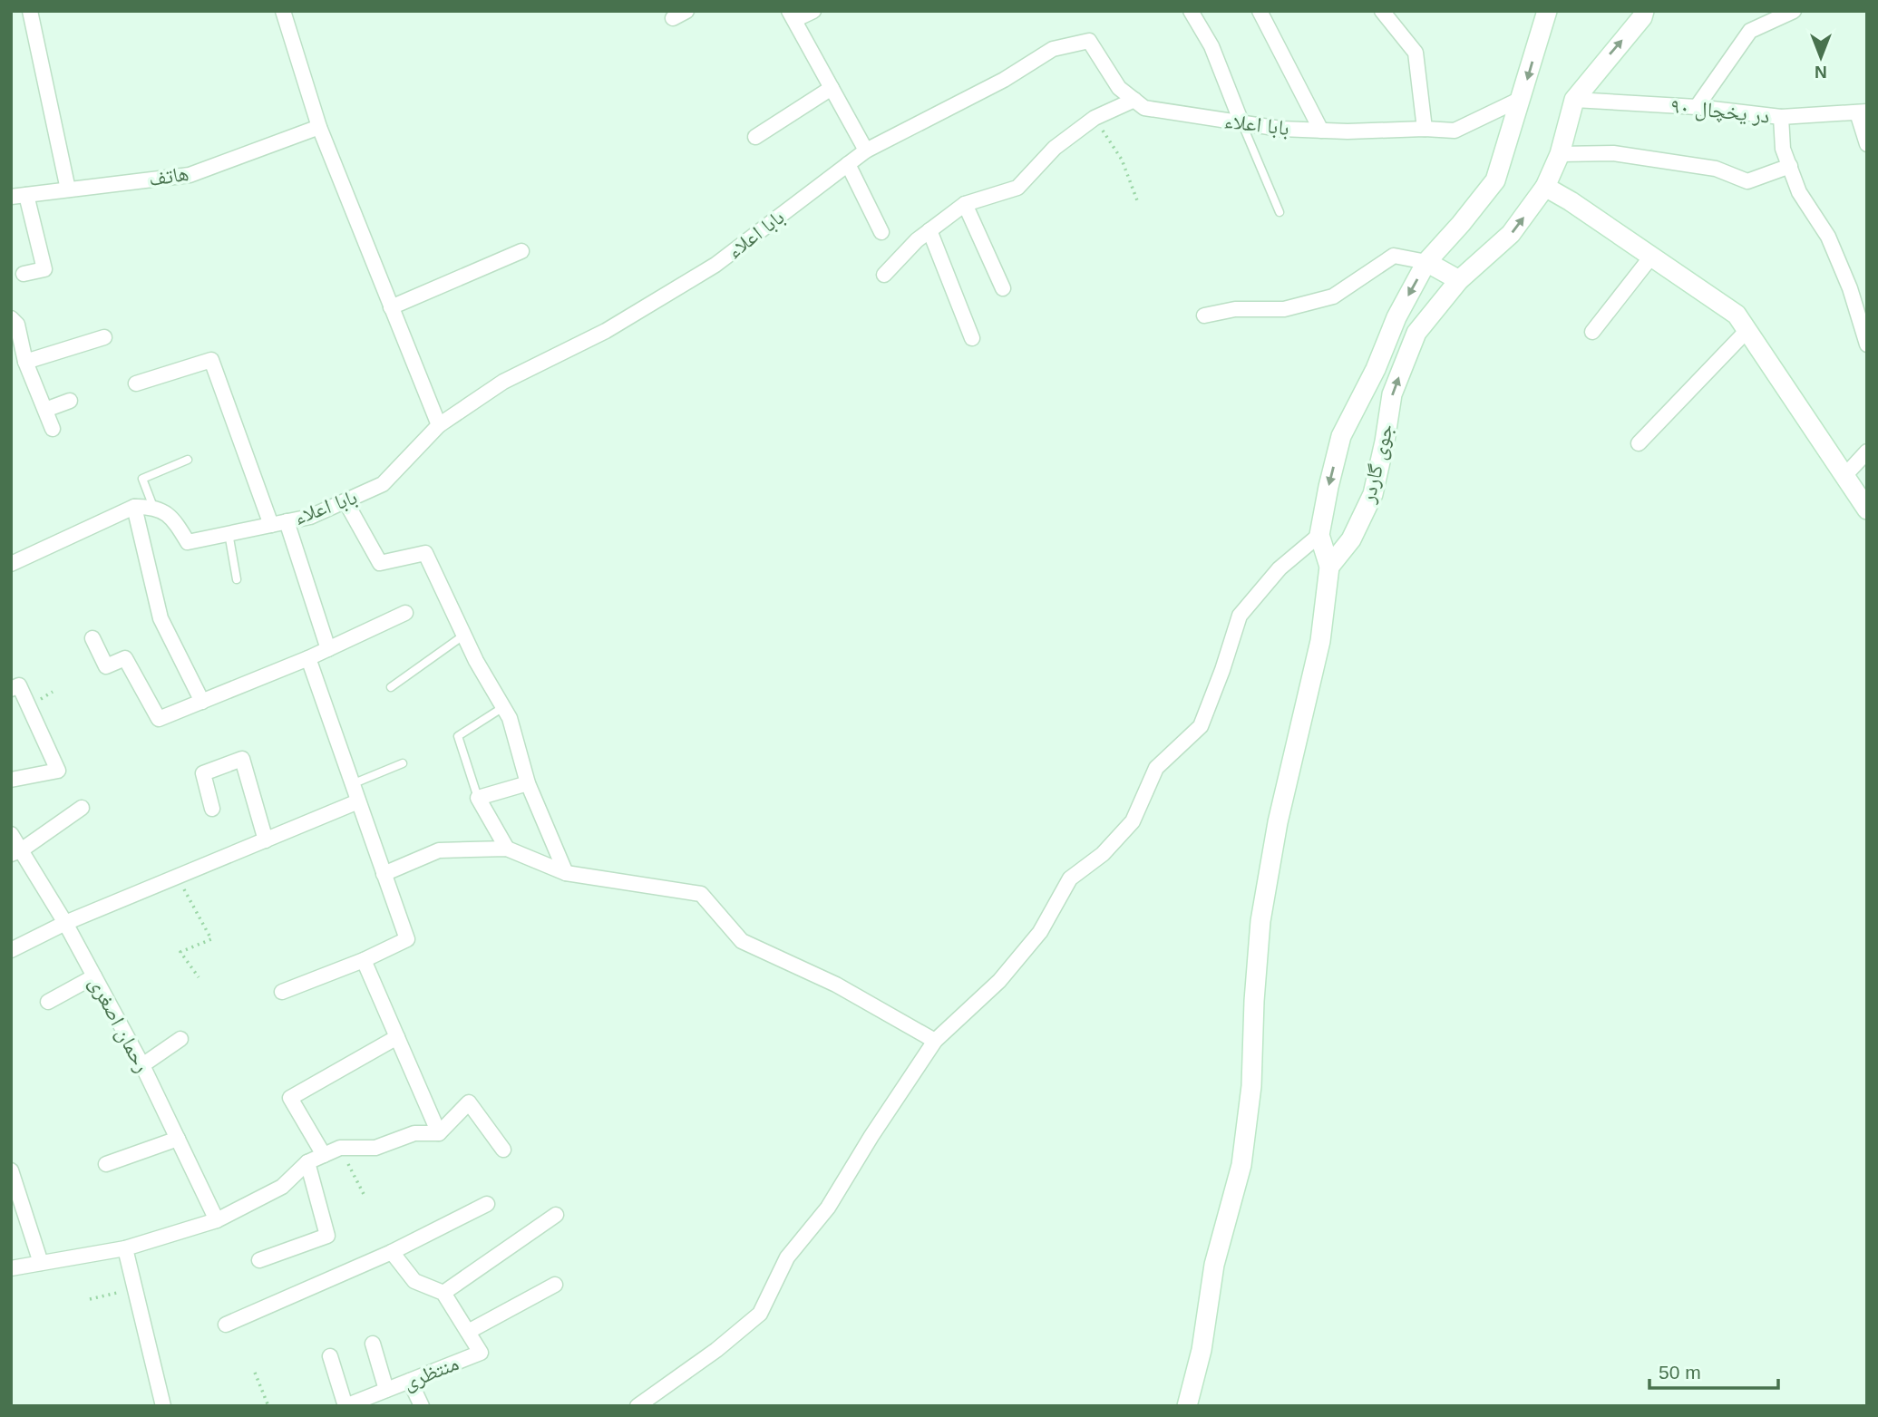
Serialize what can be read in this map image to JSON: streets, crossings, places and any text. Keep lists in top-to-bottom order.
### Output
{
  "streets": {
    "street": [
      "در یخچال ۹۰",
      "بابا اعلاء",
      "هاتف",
      "جوی گاردر",
      "رحمان اصغری",
      "منتظری"
    ]
  },
  "crossings": [
    ["در یخچال ۹۰", "جوی گاردر"],
    ["بابا اعلاء", "جوی گاردر"]
  ],
  "scale_bar": "50 m",
  "north": "bottom"
}
